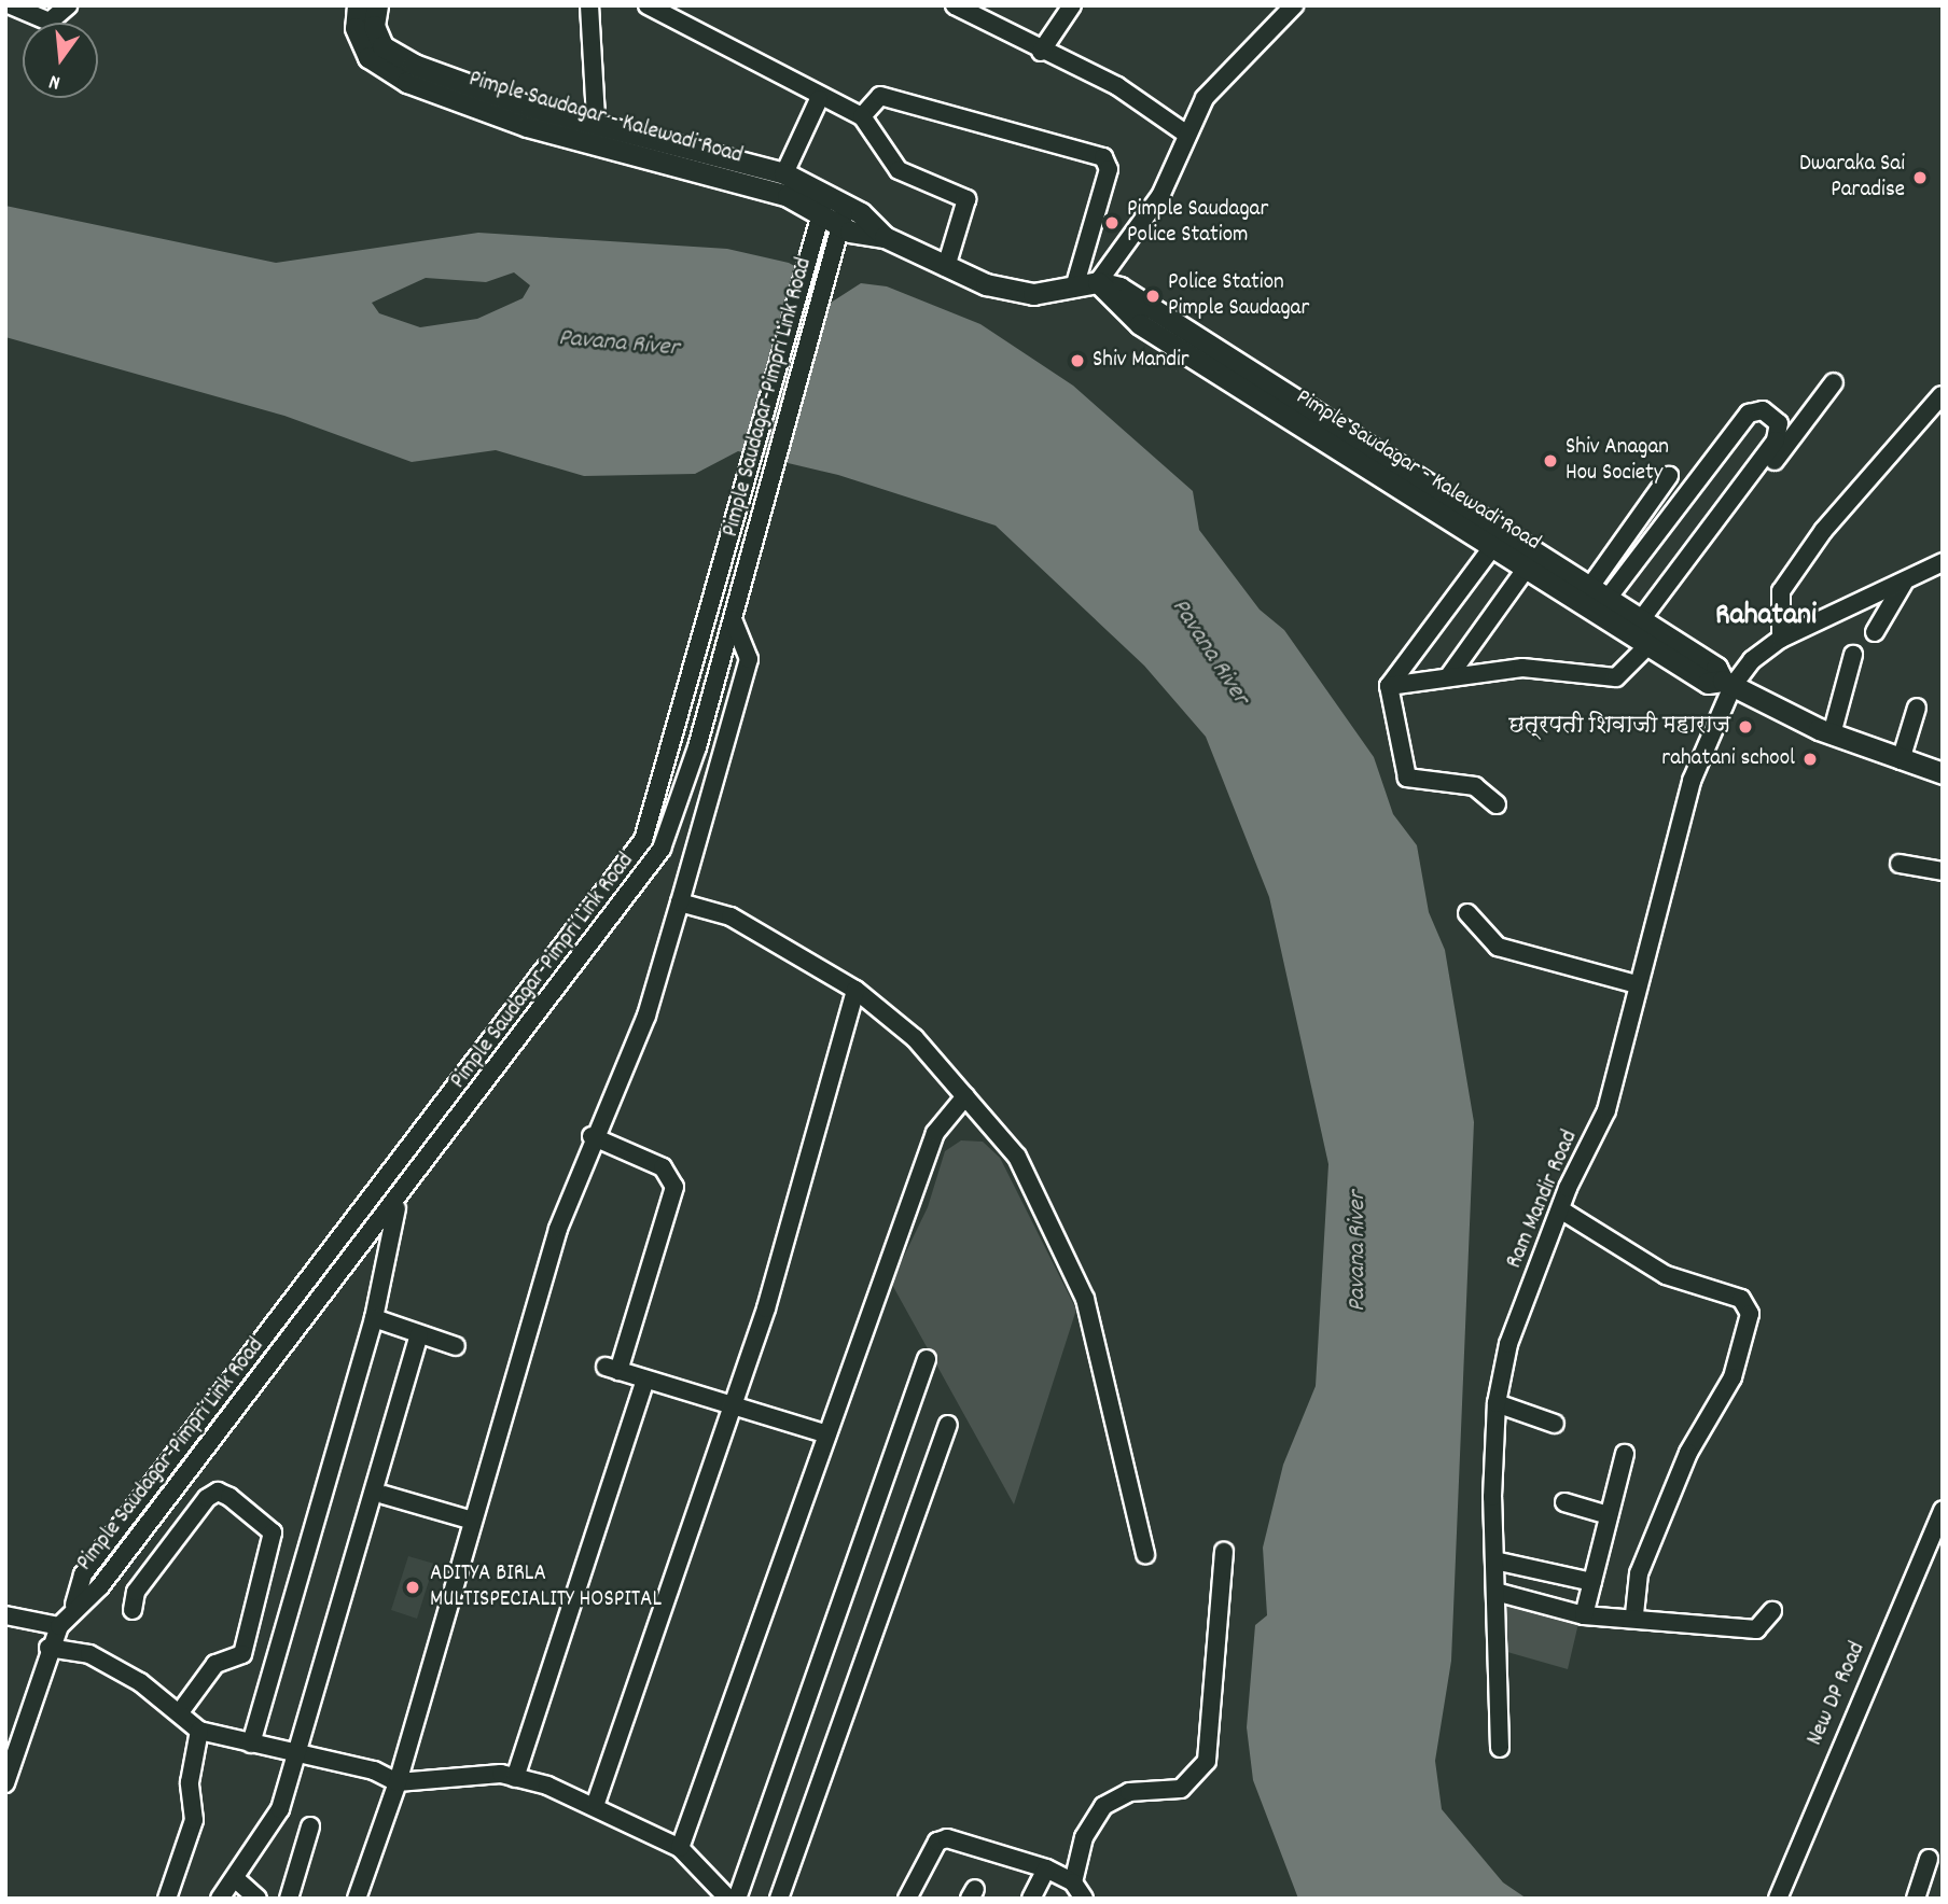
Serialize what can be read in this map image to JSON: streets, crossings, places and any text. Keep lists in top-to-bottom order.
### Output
{
  "streets": {
    "main road": ["Pimple Saudagar - Kalewadi Road"],
    "street": ["Pimple Saudagar-Pimpri Link Road", "Ram Mandir Road", "New DP Road"]
  },
  "crossings": [
    ["Pimple Saudagar - Kalewadi Road", "Pimple Saudagar-Pimpri Link Road"],
    ["Pimple Saudagar - Kalewadi Road", "Ram Mandir Road"]
  ],
  "districts": ["Rahatani"],
  "water": ["Pavana River"],
  "places": [
    "Dwaraka Sai Paradise",
    "Pimple Saudagar Police Statiom",
    "Police Station Pimple Saudagar",
    "Shiv Mandir",
    "Shiv Anagan Hou Society",
    "छत्रपती शिवाजी महाराज",
    "rahatani school",
    "ADITYA BIRLA MULTISPECIALITY HOSPITAL"
  ],
  "north": "bottom"
}
